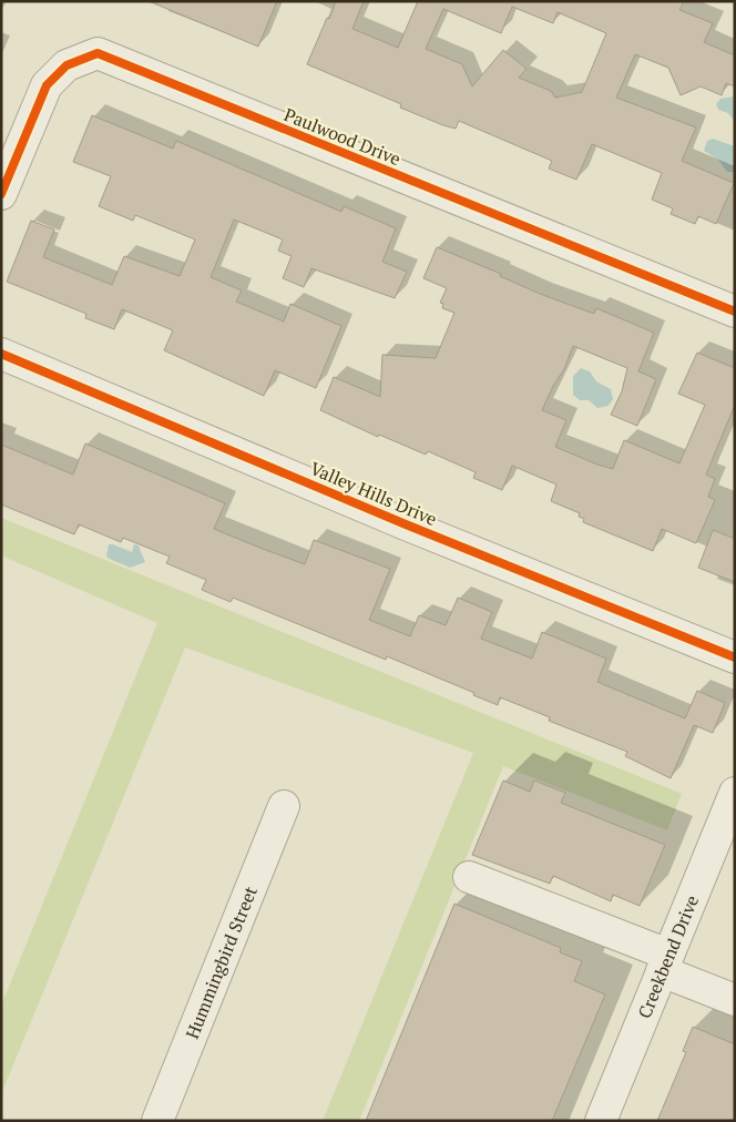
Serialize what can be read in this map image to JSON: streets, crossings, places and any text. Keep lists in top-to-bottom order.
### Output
{
  "streets": {
    "street": [
      "Paulwood Drive",
      "Valley Hills Drive",
      "Creekbend Drive",
      "Hummingbird Street"
    ]
  }
}
